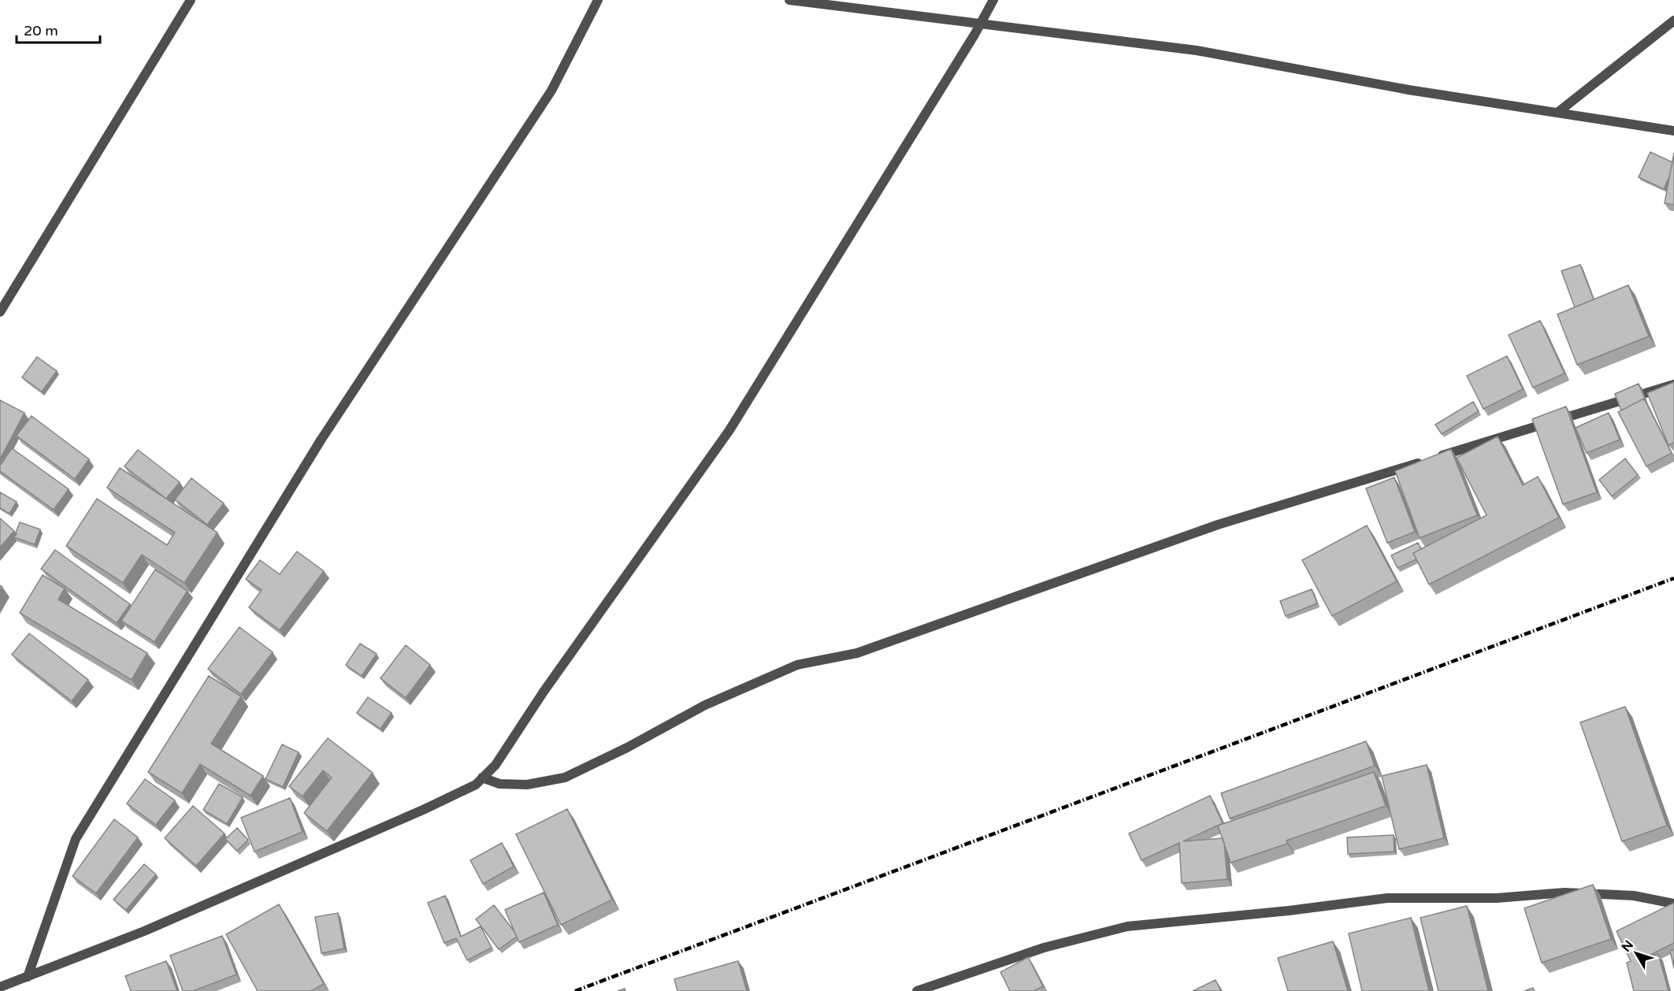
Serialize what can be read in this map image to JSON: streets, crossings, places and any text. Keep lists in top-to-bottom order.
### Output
{
  "scale_bar": "20 m",
  "north": "top left"
}
